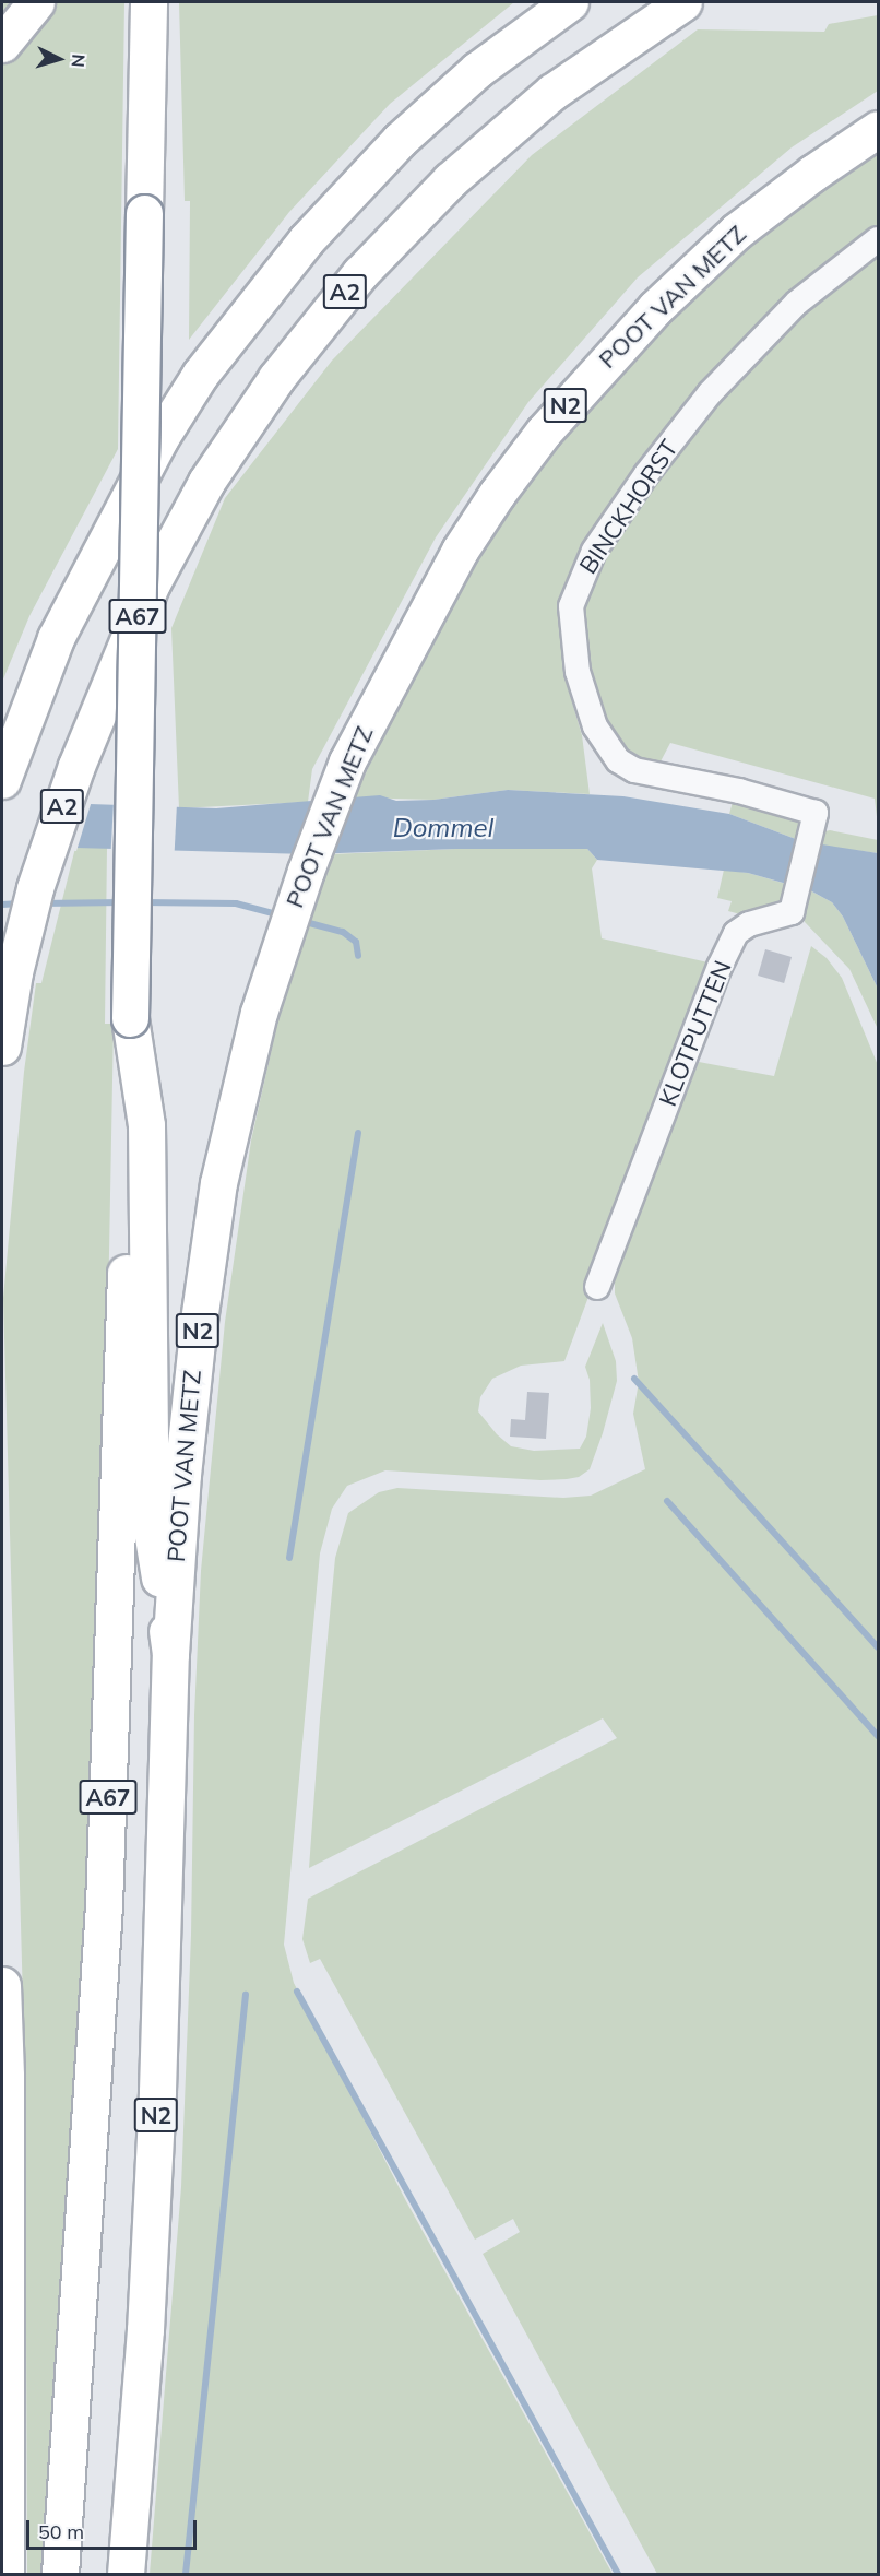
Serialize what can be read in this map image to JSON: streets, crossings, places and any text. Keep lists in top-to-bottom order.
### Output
{
  "streets": {
    "highway": [
      "A2",
      "POOT VAN METZ",
      "N2",
      "A67"
    ],
    "street": ["BINCKHORST", "KLOTPUTTEN"]
  },
  "crossings": [
    ["POOT VAN METZ", "N2"],
    ["N2", "A67"],
    ["BINCKHORST", "KLOTPUTTEN"]
  ],
  "water": ["Dommel"],
  "scale_bar": "50 m",
  "north": "right"
}
